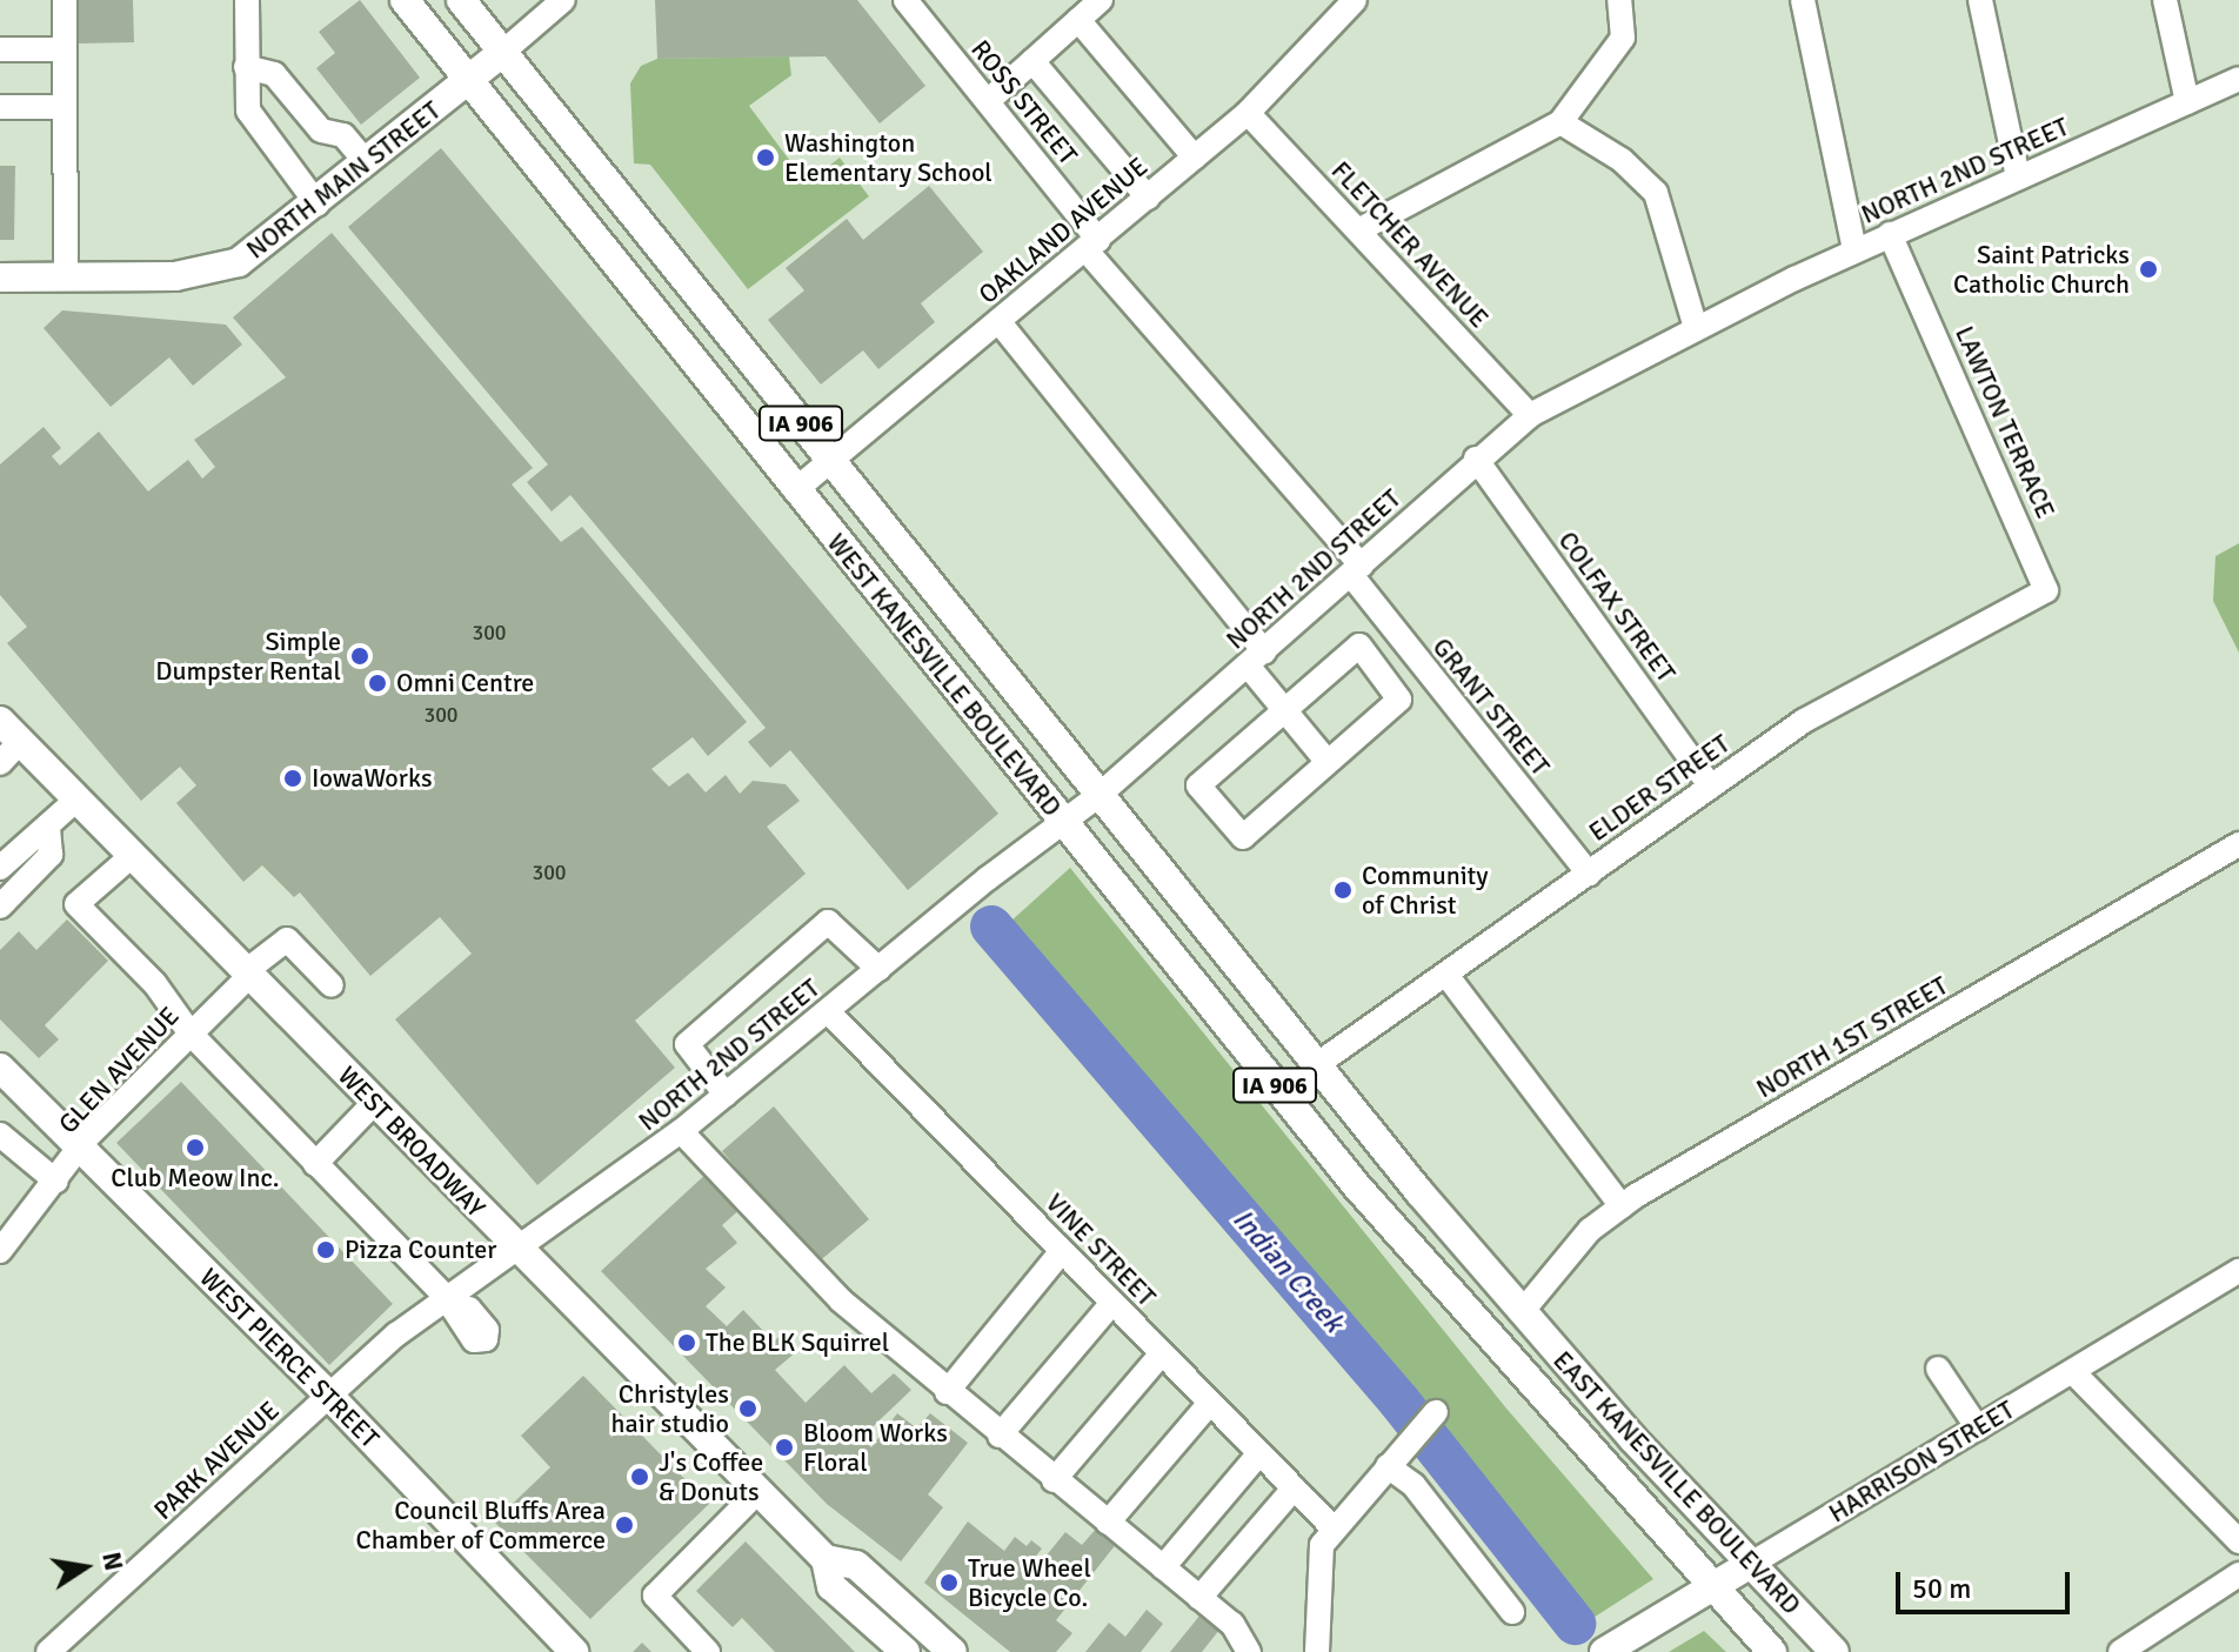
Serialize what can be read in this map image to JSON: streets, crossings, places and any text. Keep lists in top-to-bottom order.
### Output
{
  "streets": {
    "main road": [
      "NORTH MAIN STREET",
      "IA 906",
      "WEST KANESVILLE BOULEVARD",
      "WEST BROADWAY",
      "WEST PIERCE STREET",
      "HARRISON STREET",
      "EAST KANESVILLE BOULEVARD"
    ],
    "street": [
      "ROSS STREET",
      "NORTH 2ND STREET",
      "OAKLAND AVENUE",
      "FLETCHER AVENUE",
      "LAWTON TERRACE",
      "COLFAX STREET",
      "GRANT STREET",
      "ELDER STREET",
      "NORTH 1ST STREET",
      "GLEN AVENUE",
      "VINE STREET",
      "PARK AVENUE"
    ]
  },
  "crossings": [
    ["ROSS STREET", "NORTH 2ND STREET"],
    ["ROSS STREET", "OAKLAND AVENUE"],
    ["ROSS STREET", "GRANT STREET"],
    ["NORTH 2ND STREET", "FLETCHER AVENUE"],
    ["NORTH 2ND STREET", "LAWTON TERRACE"],
    ["NORTH 2ND STREET", "COLFAX STREET"],
    ["NORTH 2ND STREET", "WEST KANESVILLE BOULEVARD"],
    ["NORTH 2ND STREET", "GRANT STREET"],
    ["NORTH 2ND STREET", "WEST BROADWAY"],
    ["NORTH 2ND STREET", "VINE STREET"],
    ["NORTH 2ND STREET", "PARK AVENUE"],
    ["NORTH MAIN STREET", "WEST KANESVILLE BOULEVARD"],
    ["OAKLAND AVENUE", "FLETCHER AVENUE"],
    ["OAKLAND AVENUE", "WEST KANESVILLE BOULEVARD"],
    ["LAWTON TERRACE", "ELDER STREET"],
    ["COLFAX STREET", "ELDER STREET"],
    ["WEST KANESVILLE BOULEVARD", "ELDER STREET"],
    ["WEST KANESVILLE BOULEVARD", "NORTH 1ST STREET"],
    ["WEST KANESVILLE BOULEVARD", "EAST KANESVILLE BOULEVARD"],
    ["GRANT STREET", "ELDER STREET"],
    ["NORTH 1ST STREET", "EAST KANESVILLE BOULEVARD"],
    ["GLEN AVENUE", "WEST BROADWAY"],
    ["GLEN AVENUE", "WEST PIERCE STREET"],
    ["WEST BROADWAY", "PARK AVENUE"],
    ["WEST PIERCE STREET", "PARK AVENUE"],
    ["HARRISON STREET", "EAST KANESVILLE BOULEVARD"]
  ],
  "water": ["Indian Creek"],
  "places": [
    "Washington Elementary School",
    "Saint Patricks Catholic Church",
    "Simple Dumpster Rental",
    "Omni Centre",
    "IowaWorks",
    "Community of Christ",
    "Club Meow Inc.",
    "Pizza Counter",
    "The BLK Squirrel",
    "Christyles hair studio",
    "Bloom Works Floral",
    "J's Coffee & Donuts",
    "Council Bluffs Area Chamber of Commerce",
    "True Wheel Bicycle Co."
  ],
  "house_numbers": ["300", "300", "300"],
  "scale_bar": "50 m",
  "north": "right"
}
